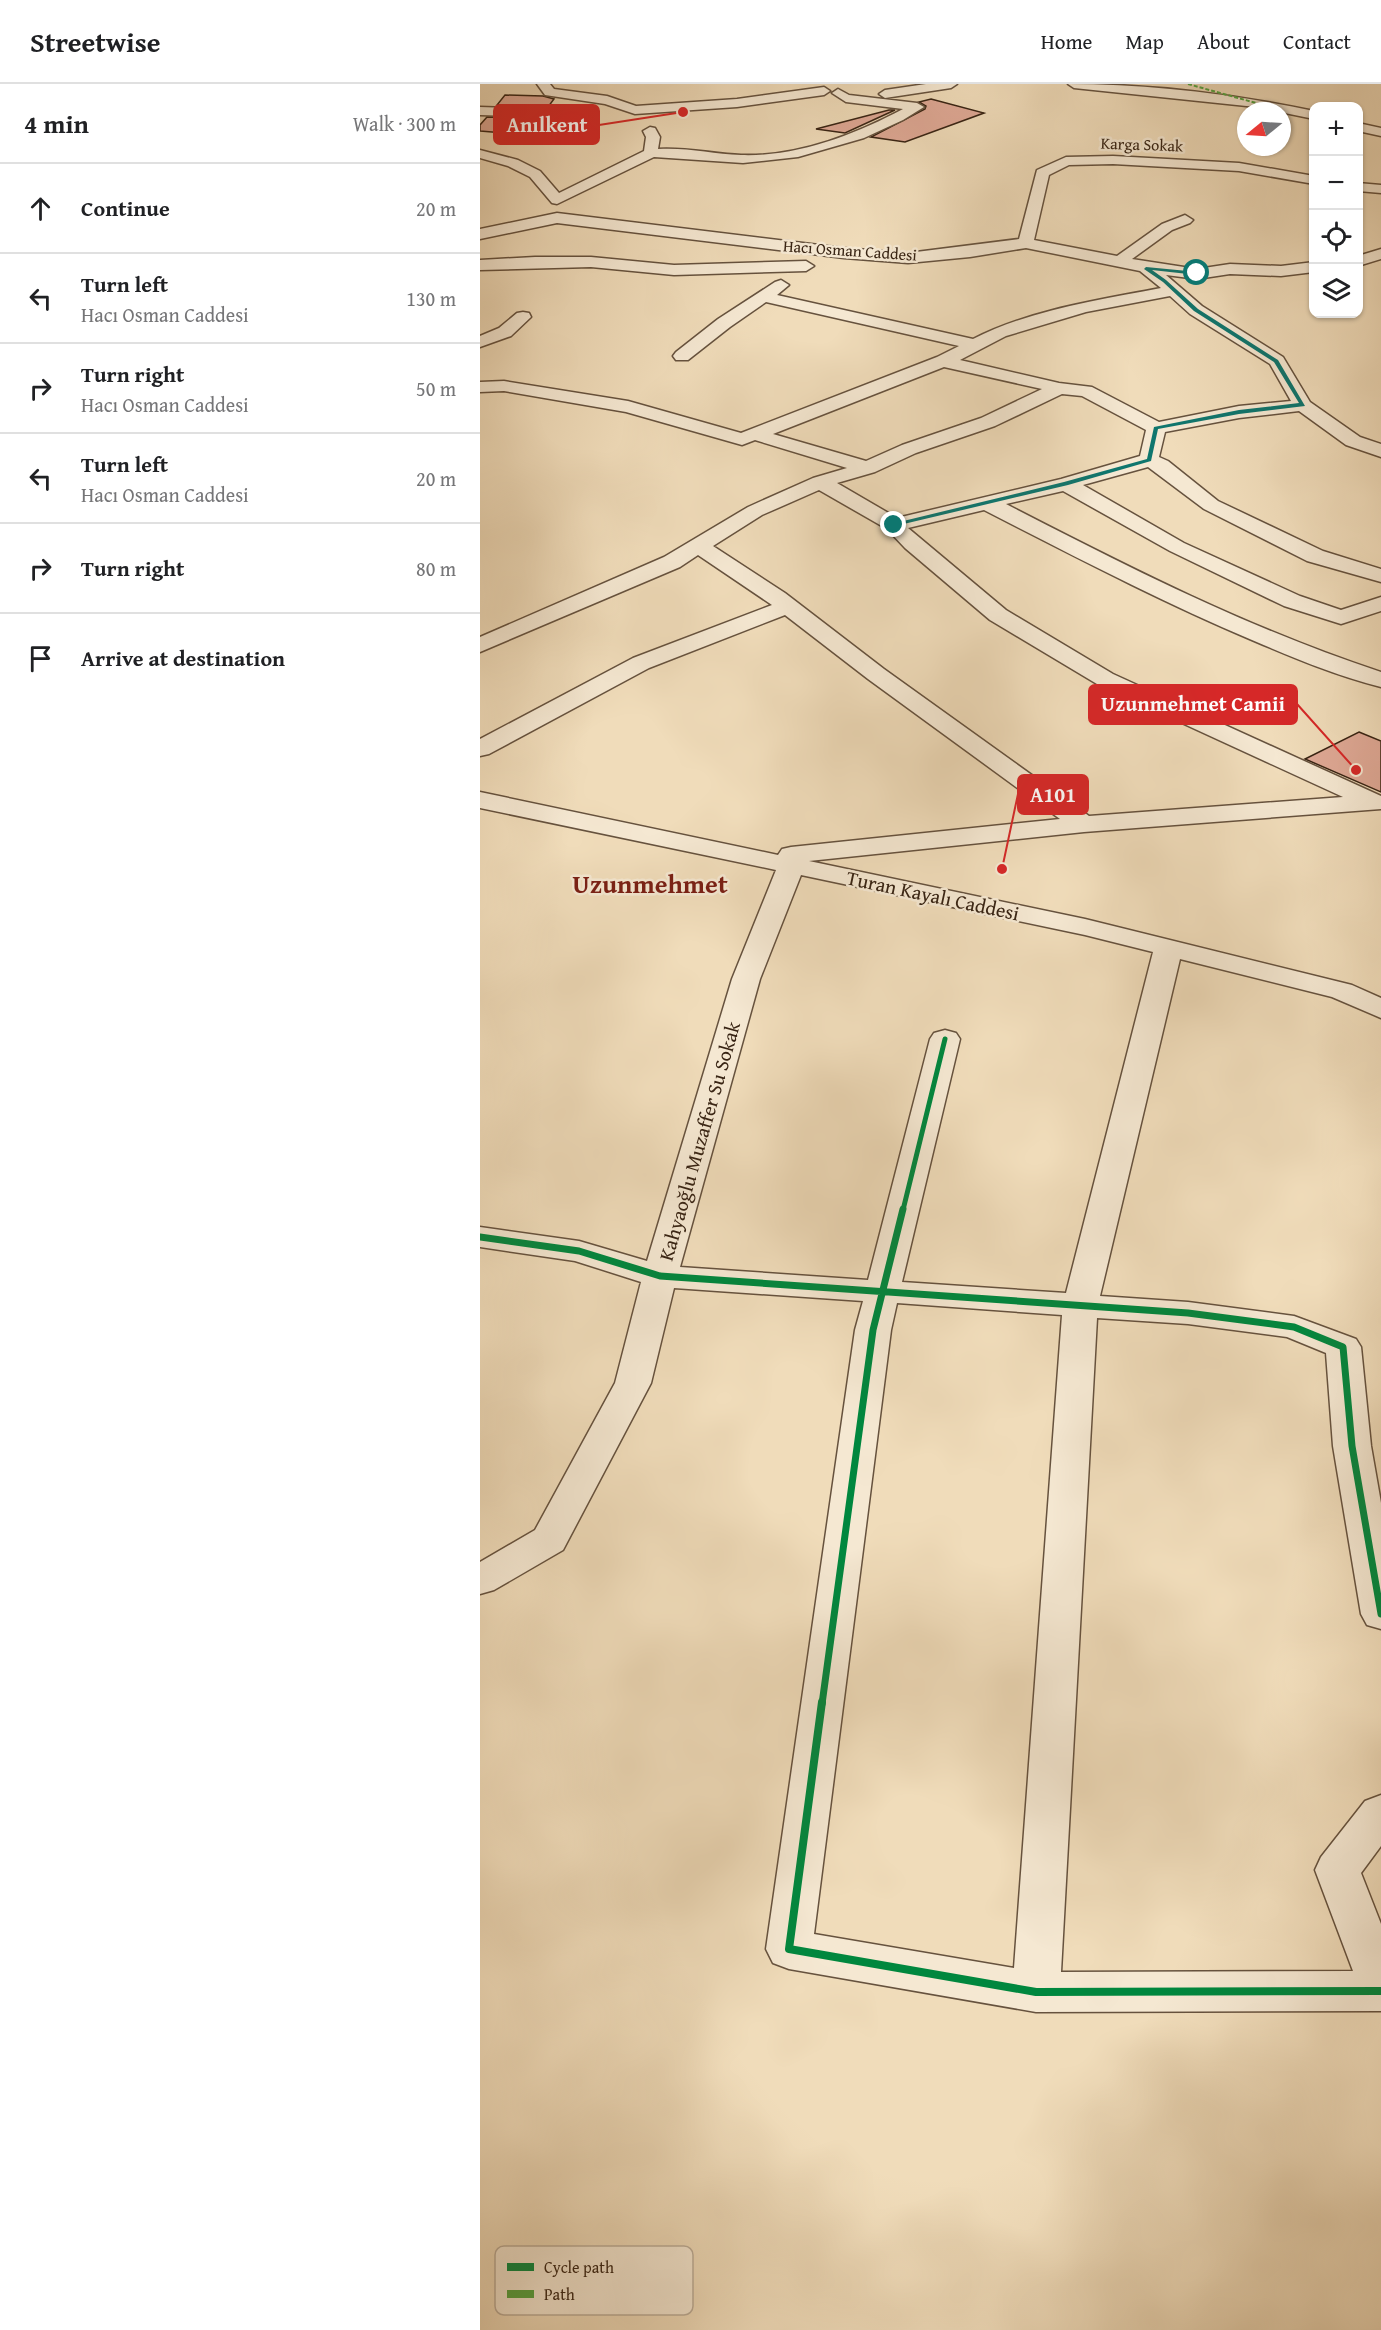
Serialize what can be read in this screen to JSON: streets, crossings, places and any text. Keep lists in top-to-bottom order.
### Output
{
  "streets": {
    "street": [
      "Karga Sokak",
      "Hacı Osman Caddesi",
      "Turan Kayalı Caddesi",
      "Kahyaoğlu Muzaffer Su Sokak"
    ]
  },
  "crossings": [
    ["Karga Sokak", "Hacı Osman Caddesi"],
    ["Turan Kayalı Caddesi", "Kahyaoğlu Muzaffer Su Sokak"]
  ],
  "districts": ["Uzunmehmet"],
  "places": ["Anılkent", "Uzunmehmet Camii", "A101"],
  "legend": ["Cycle path", "Path"],
  "north": "left",
  "page": {
    "header": "Streetwise",
    "nav": [
      "Home",
      "Map",
      "About",
      "Contact"
    ],
    "heading": ["4 min", "Walk · 300 m"],
    "map_buttons": ["+", "−"],
    "list": [
      ["Continue", "20 m"],
      ["Turn left", "Hacı Osman Caddesi", "130 m"],
      ["Turn right", "Hacı Osman Caddesi", "50 m"],
      ["Turn left", "Hacı Osman Caddesi", "20 m"],
      ["Turn right", "80 m"],
      "Arrive at destination"
    ]
  }
}
